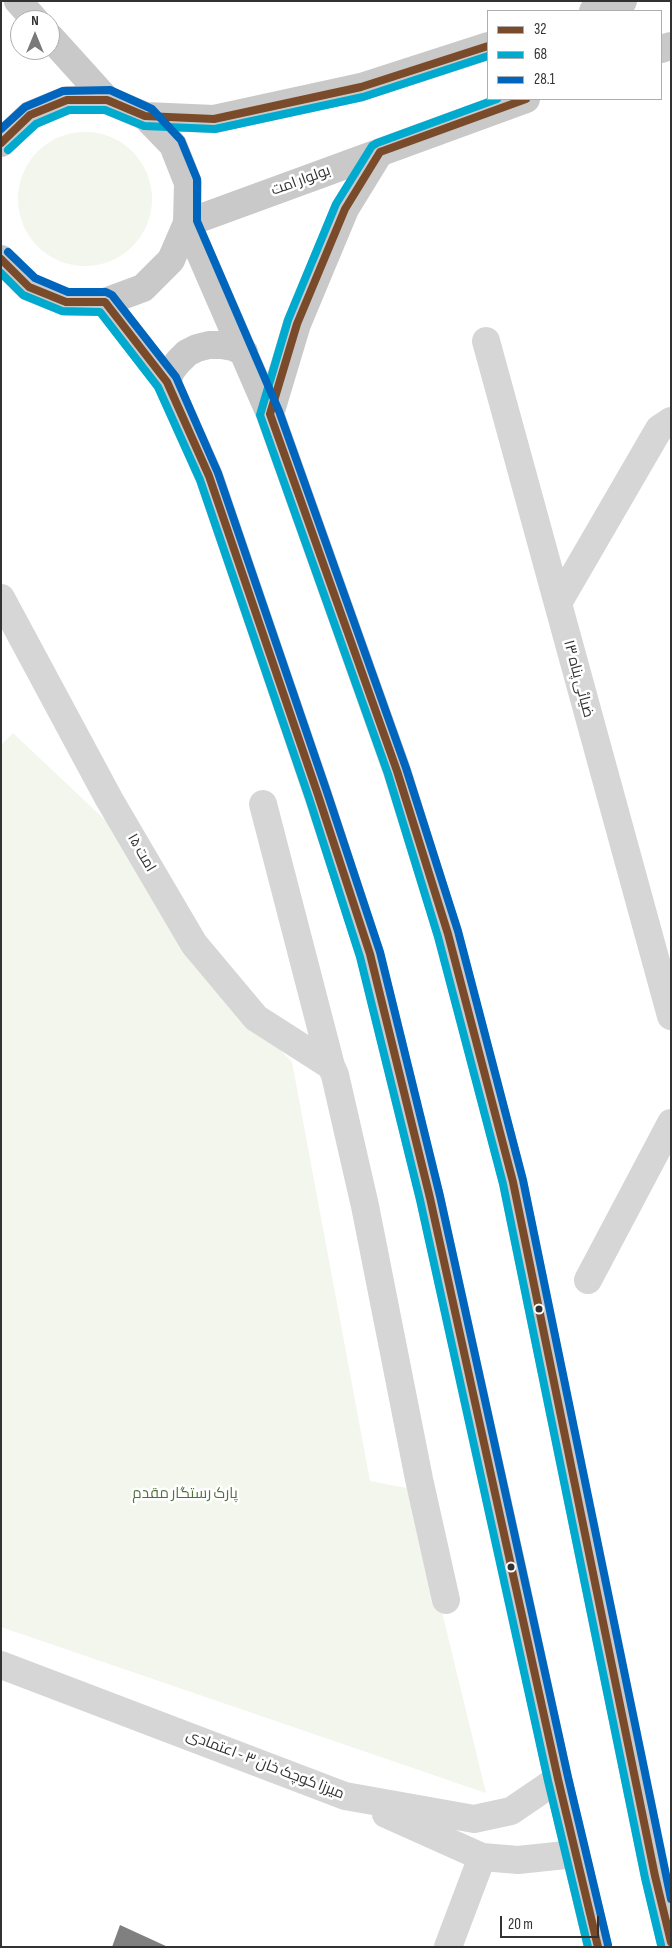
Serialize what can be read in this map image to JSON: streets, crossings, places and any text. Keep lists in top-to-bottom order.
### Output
{
  "streets": {
    "main road": ["بولوار امت"],
    "street": ["ضیائی پناه ۱۳", "امت ۱۵", "میرزا کوچک خان ۳ - اعتمادی"]
  },
  "parks": ["پارک رستگار مقدم"],
  "lines": ["transit line 32", "transit line 68", "transit line 28.1"],
  "legend": ["32", "68", "28.1"],
  "scale_bar": "20 m",
  "north": "top"
}
